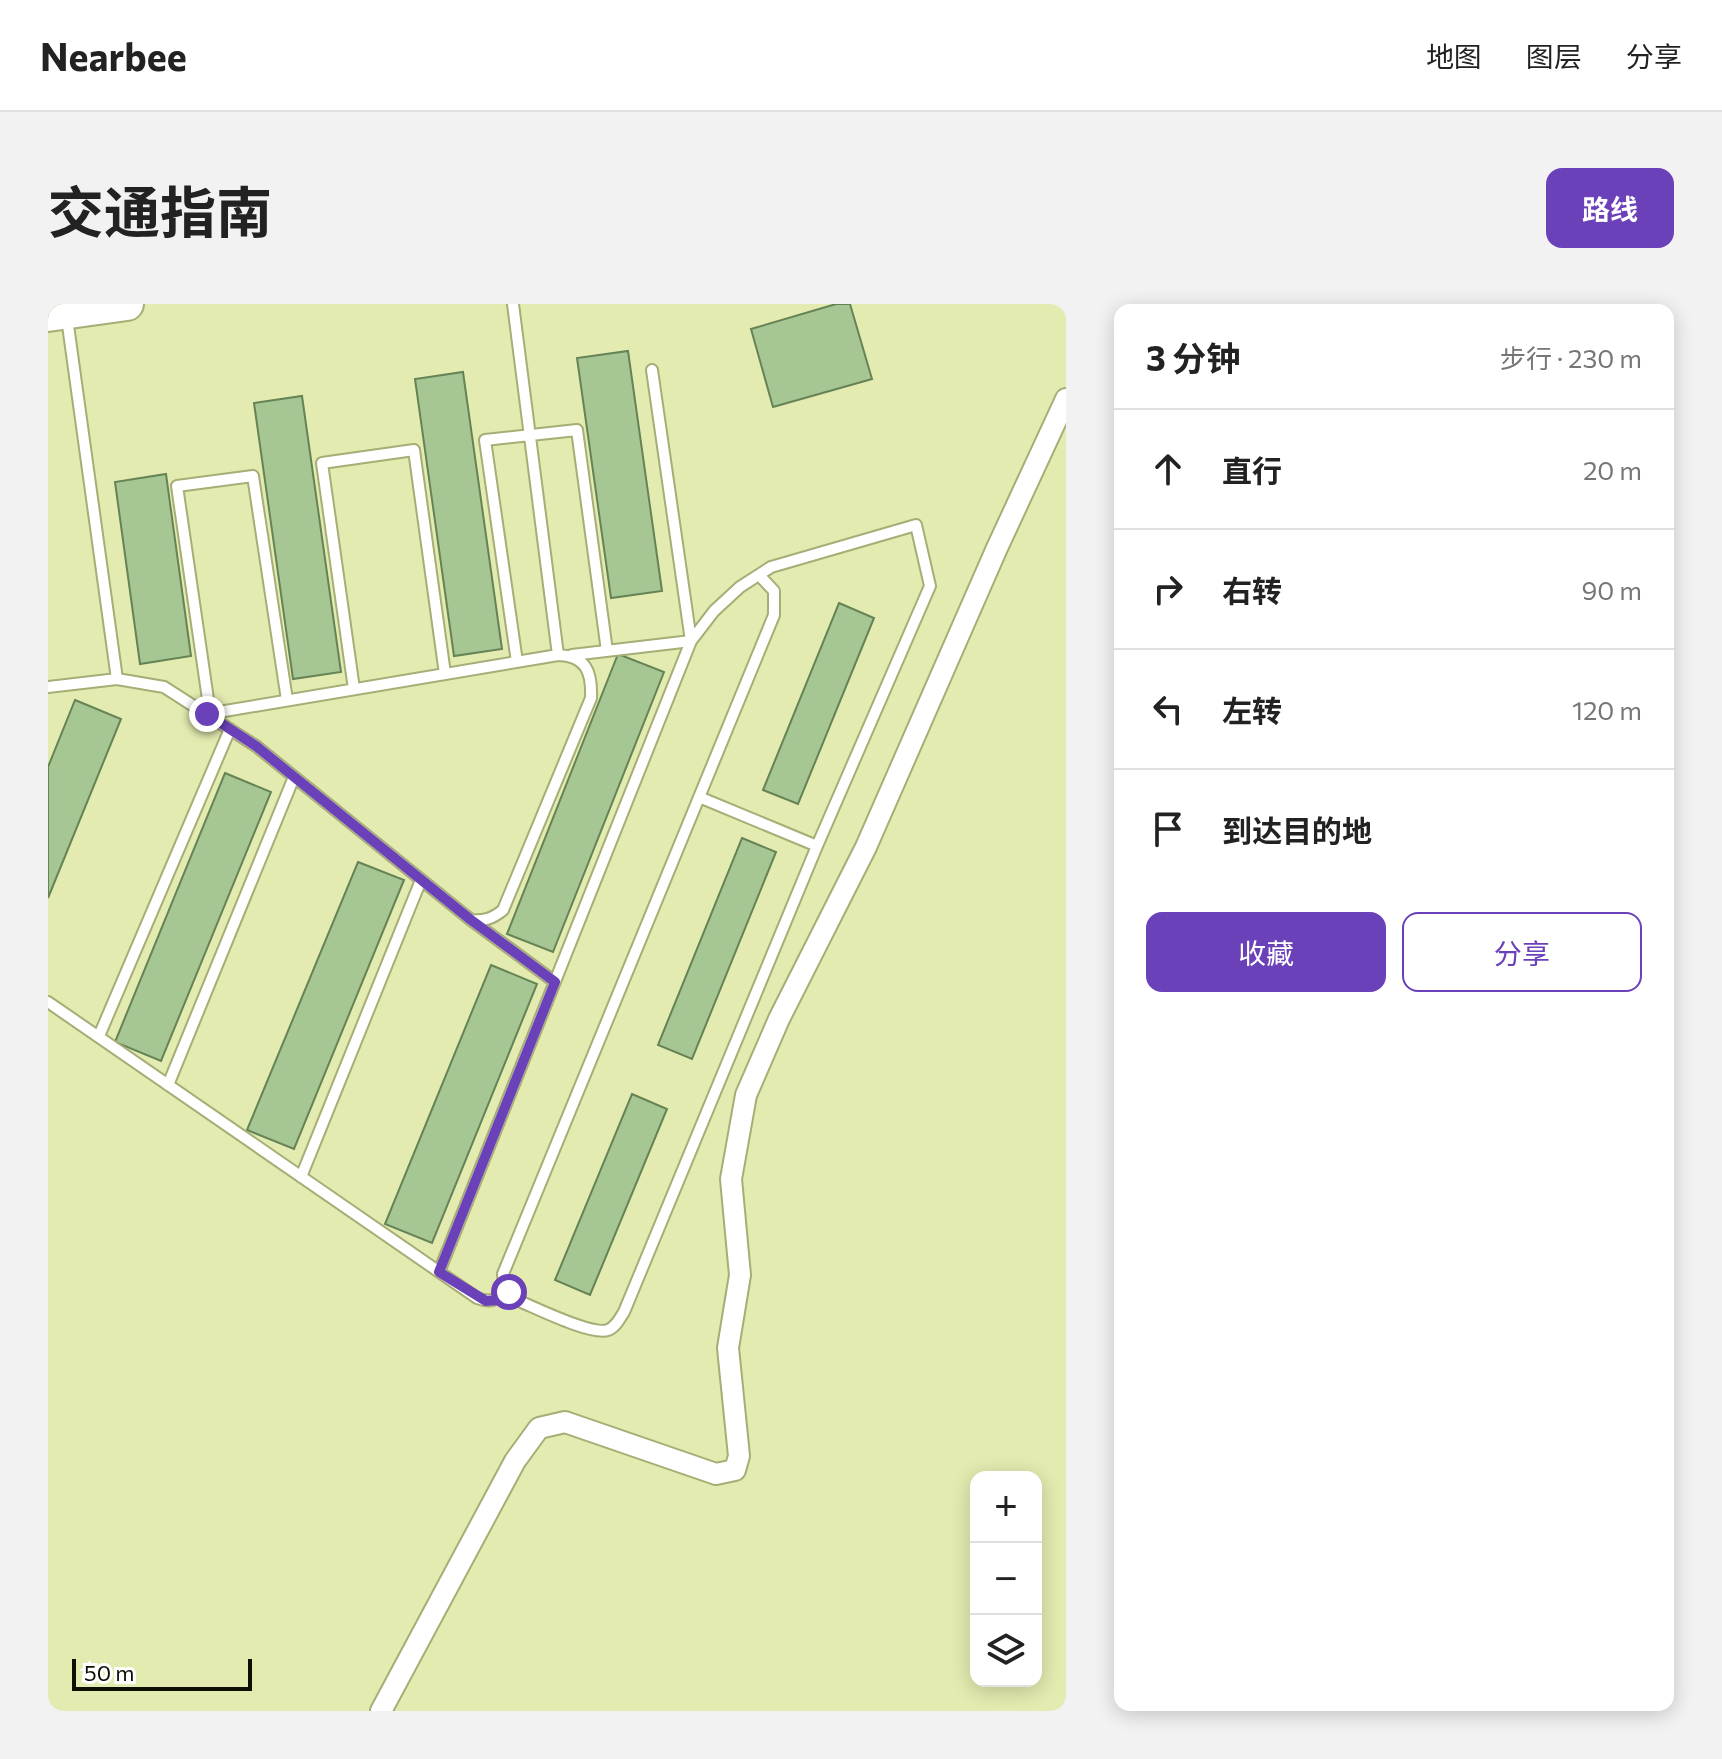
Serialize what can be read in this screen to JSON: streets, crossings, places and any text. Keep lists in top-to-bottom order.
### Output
{
  "scale_bar": "50 m",
  "page": {
    "header": "Nearbee",
    "nav": ["地图", "图层", "分享"],
    "title": "交通指南",
    "buttons": [
      "路线",
      ["收藏", "分享"]
    ],
    "heading": ["3 分钟", "步行 · 230 m"],
    "list": [
      ["直行", "20 m"],
      ["右转", "90 m"],
      ["左转", "120 m"],
      "到达目的地"
    ],
    "map_buttons": ["+", "−"],
    "scale": "50 m"
  }
}
